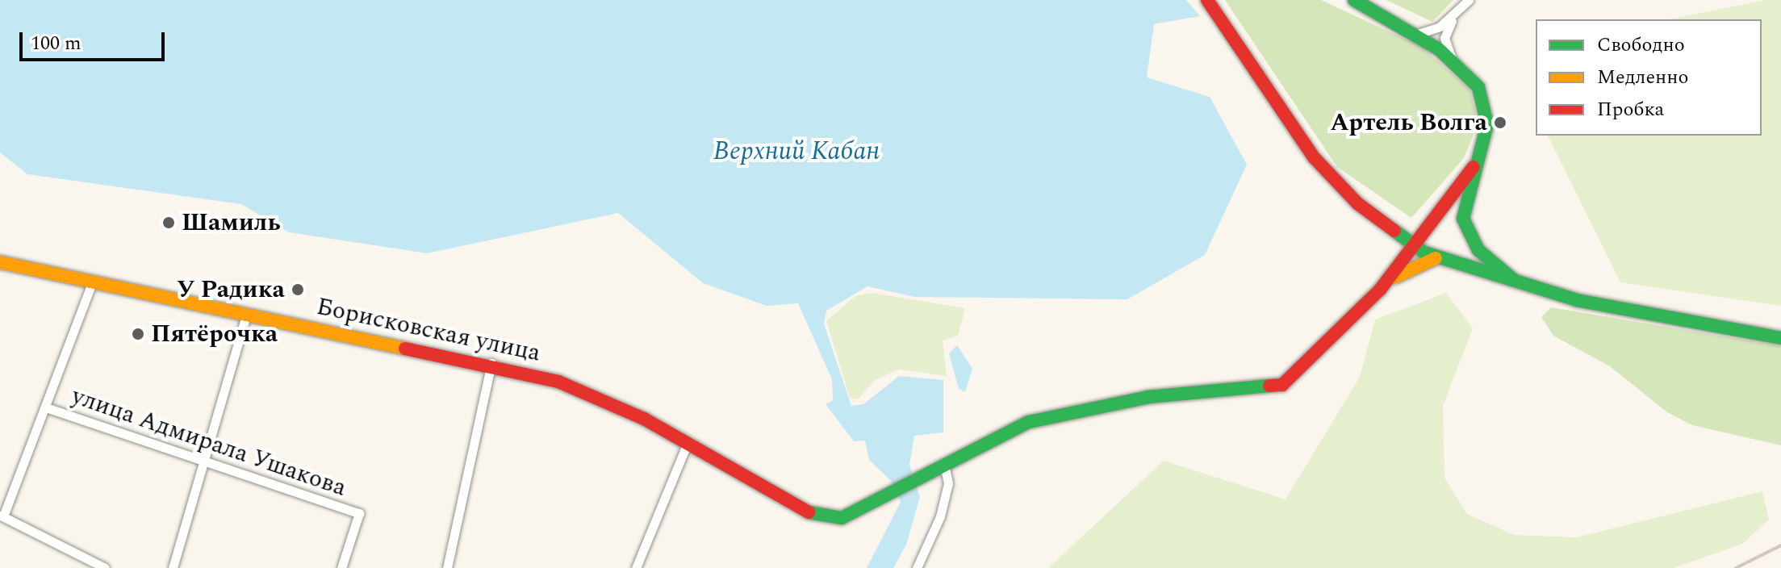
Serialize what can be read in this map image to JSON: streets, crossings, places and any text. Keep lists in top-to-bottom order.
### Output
{
  "streets": {
    "street": ["Борисковская улица", "улица Адмирала Ушакова"]
  },
  "water": ["Верхний Кабан"],
  "places": [
    "Артель Волга",
    "Шамиль",
    "У Радика",
    "Пятёрочка"
  ],
  "legend": ["Свободно", "Медленно", "Пробка"],
  "scale_bar": "100 m"
}
